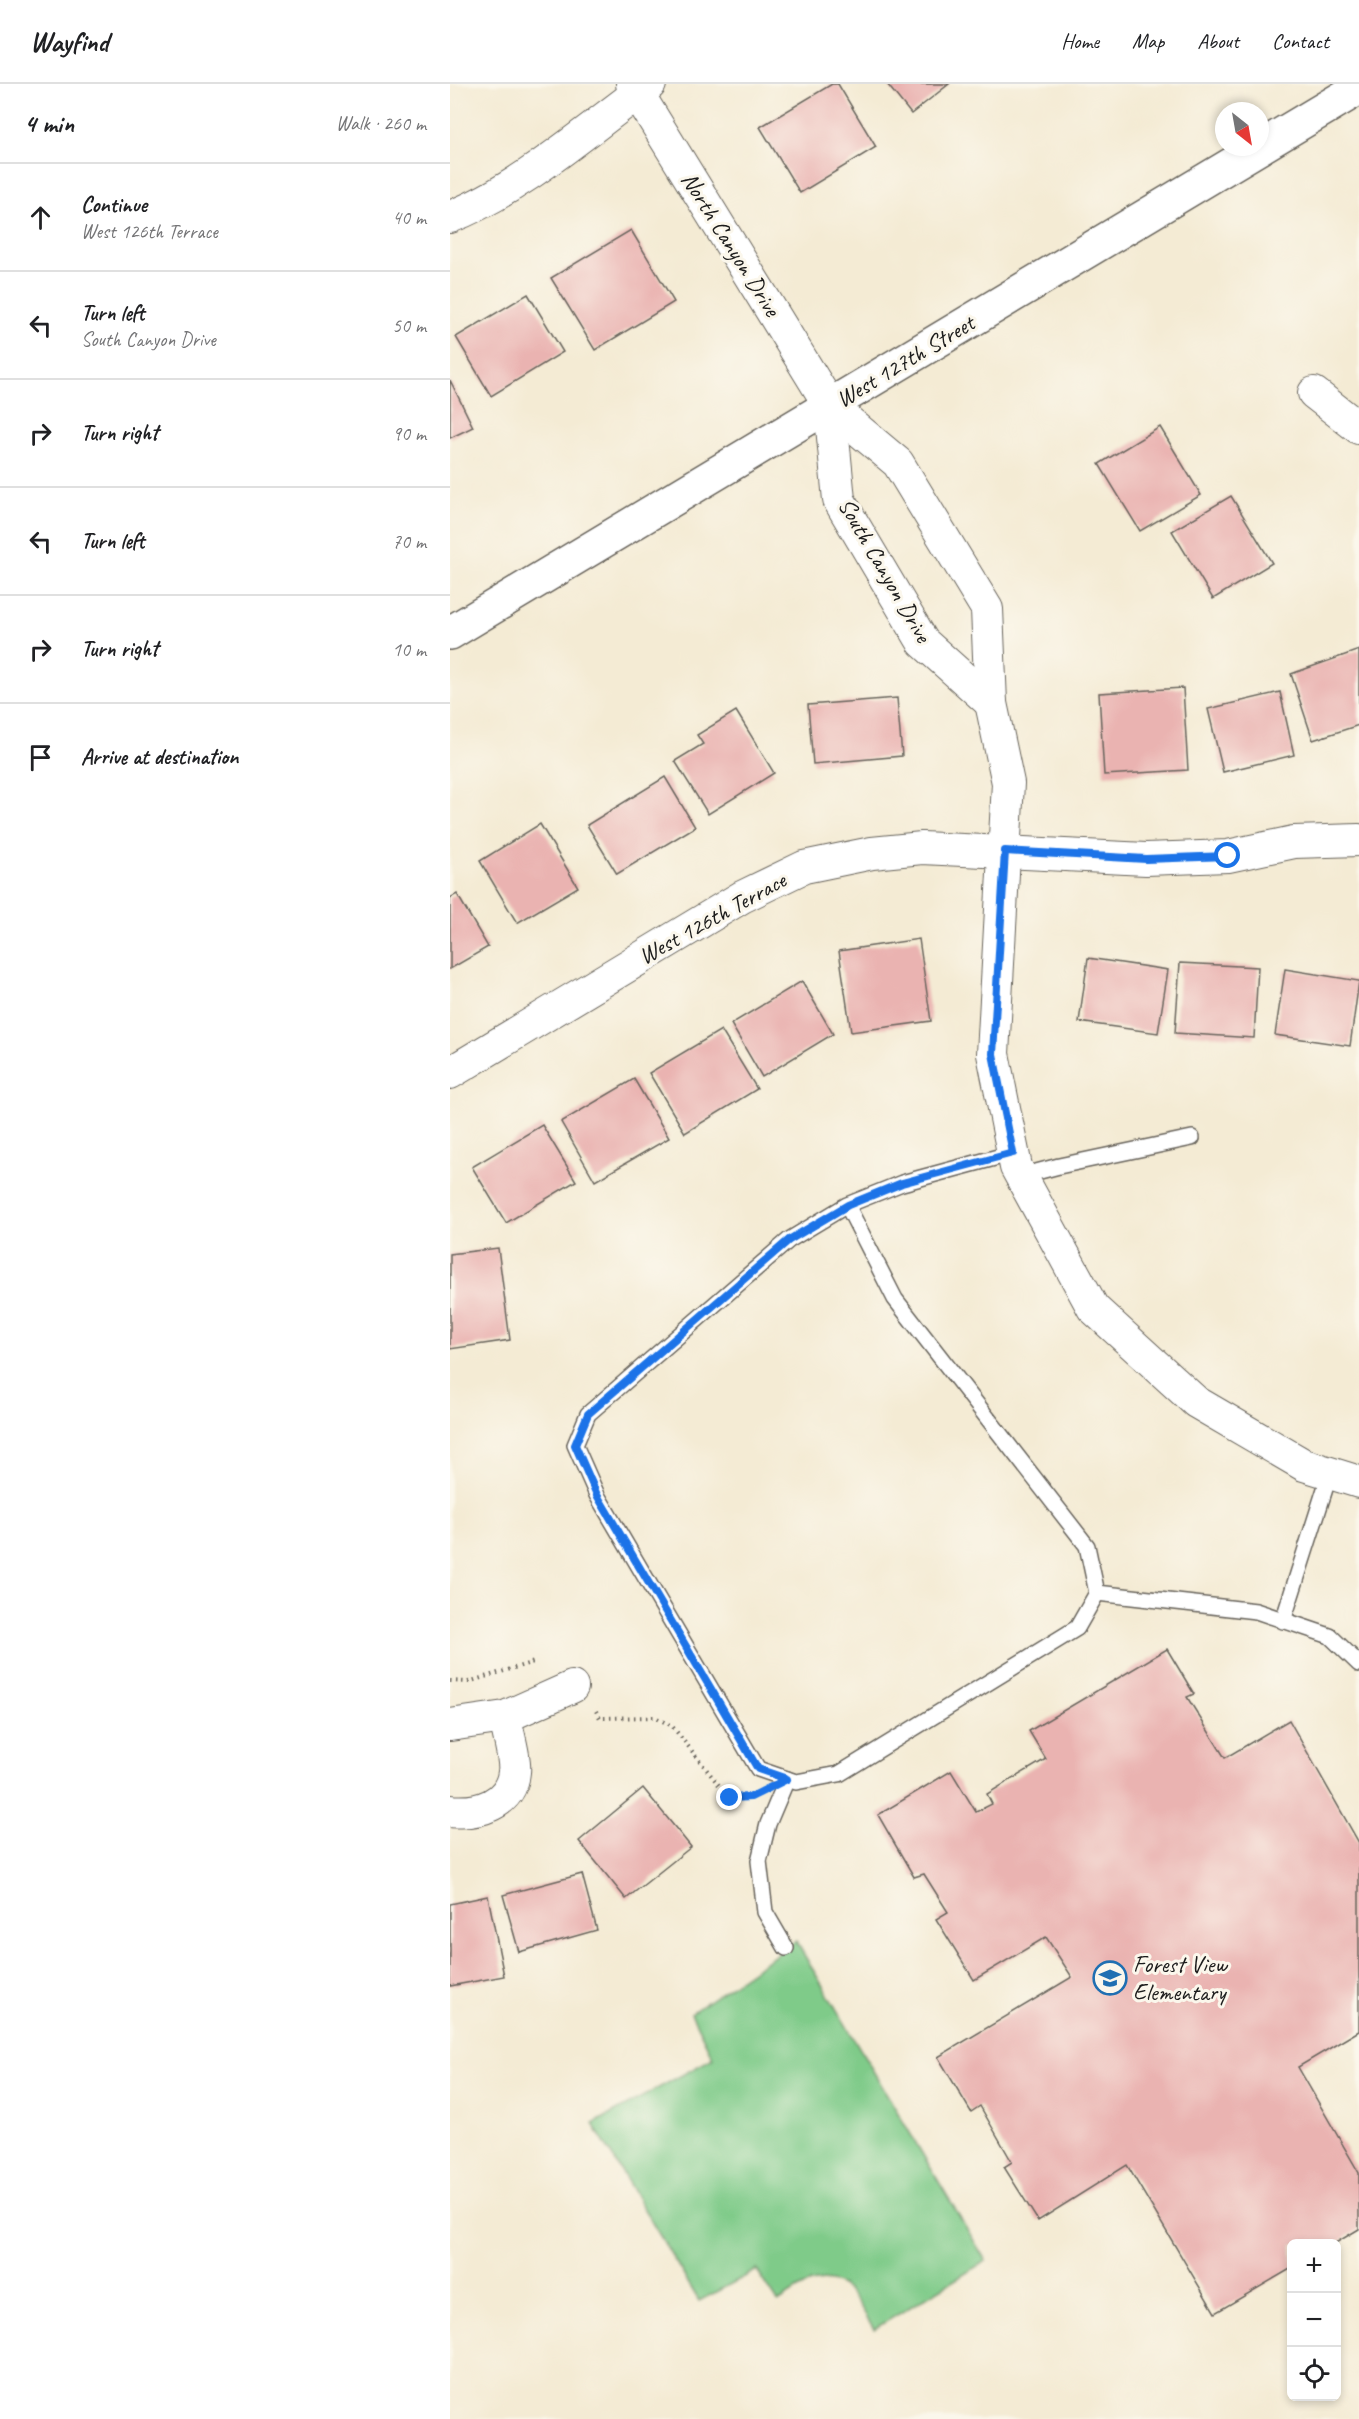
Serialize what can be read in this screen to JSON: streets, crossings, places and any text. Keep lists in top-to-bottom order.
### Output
{
  "streets": {
    "street": [
      "North Canyon Drive",
      "West 127th Street",
      "South Canyon Drive",
      "West 126th Terrace"
    ]
  },
  "crossings": [
    ["North Canyon Drive", "West 127th Street"],
    ["North Canyon Drive", "South Canyon Drive"],
    ["West 127th Street", "South Canyon Drive"]
  ],
  "places": {
    "school or university": ["Forest View Elementary"]
  },
  "north": "bottom right",
  "page": {
    "header": "Wayfind",
    "nav": [
      "Home",
      "Map",
      "About",
      "Contact"
    ],
    "heading": ["4 min", "Walk · 260 m"],
    "list": [
      ["Continue", "West 126th Terrace", "40 m"],
      ["Turn left", "South Canyon Drive", "50 m"],
      ["Turn right", "90 m"],
      ["Turn left", "70 m"],
      ["Turn right", "10 m"],
      "Arrive at destination"
    ],
    "map_buttons": ["+", "−"]
  }
}
